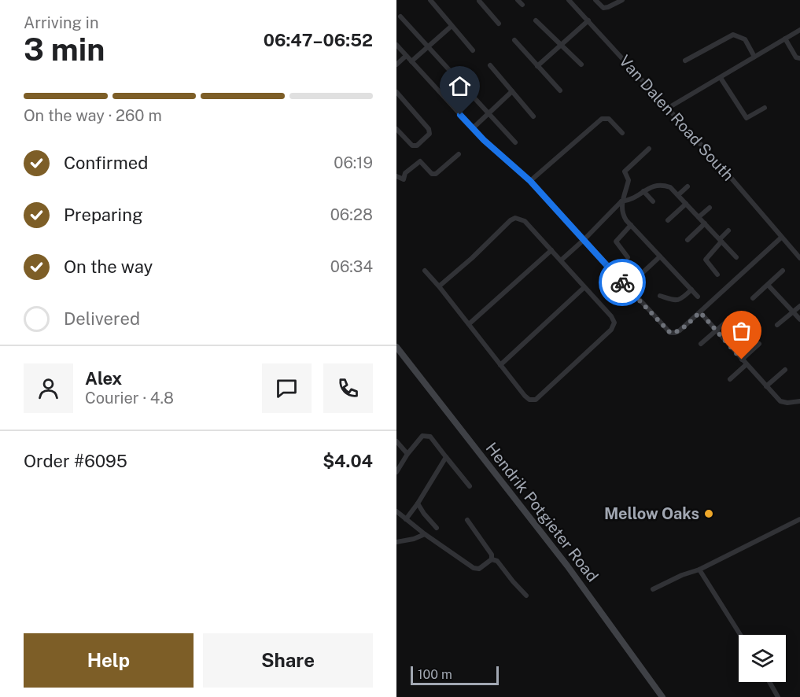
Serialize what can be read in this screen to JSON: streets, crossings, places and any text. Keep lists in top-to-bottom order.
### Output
{
  "streets": {
    "main road": ["Hendrik Potgieter Road"],
    "street": ["Van Dalen Road South"]
  },
  "places": ["Mellow Oaks"],
  "scale_bar": "100 m",
  "page": {
    "heading": ["3 min", "Arriving in", "06:47–06:52"],
    "panel": [
      "Alex",
      "Courier · 4.8",
      "Order #6095",
      "$4.04"
    ],
    "bar": "On the way · 260 m",
    "list": [
      ["Confirmed", "06:19"],
      ["Preparing", "06:28"],
      ["On the way", "06:34"],
      "Delivered"
    ],
    "buttons": ["Help", "Share"],
    "scale": "100 m"
  }
}
